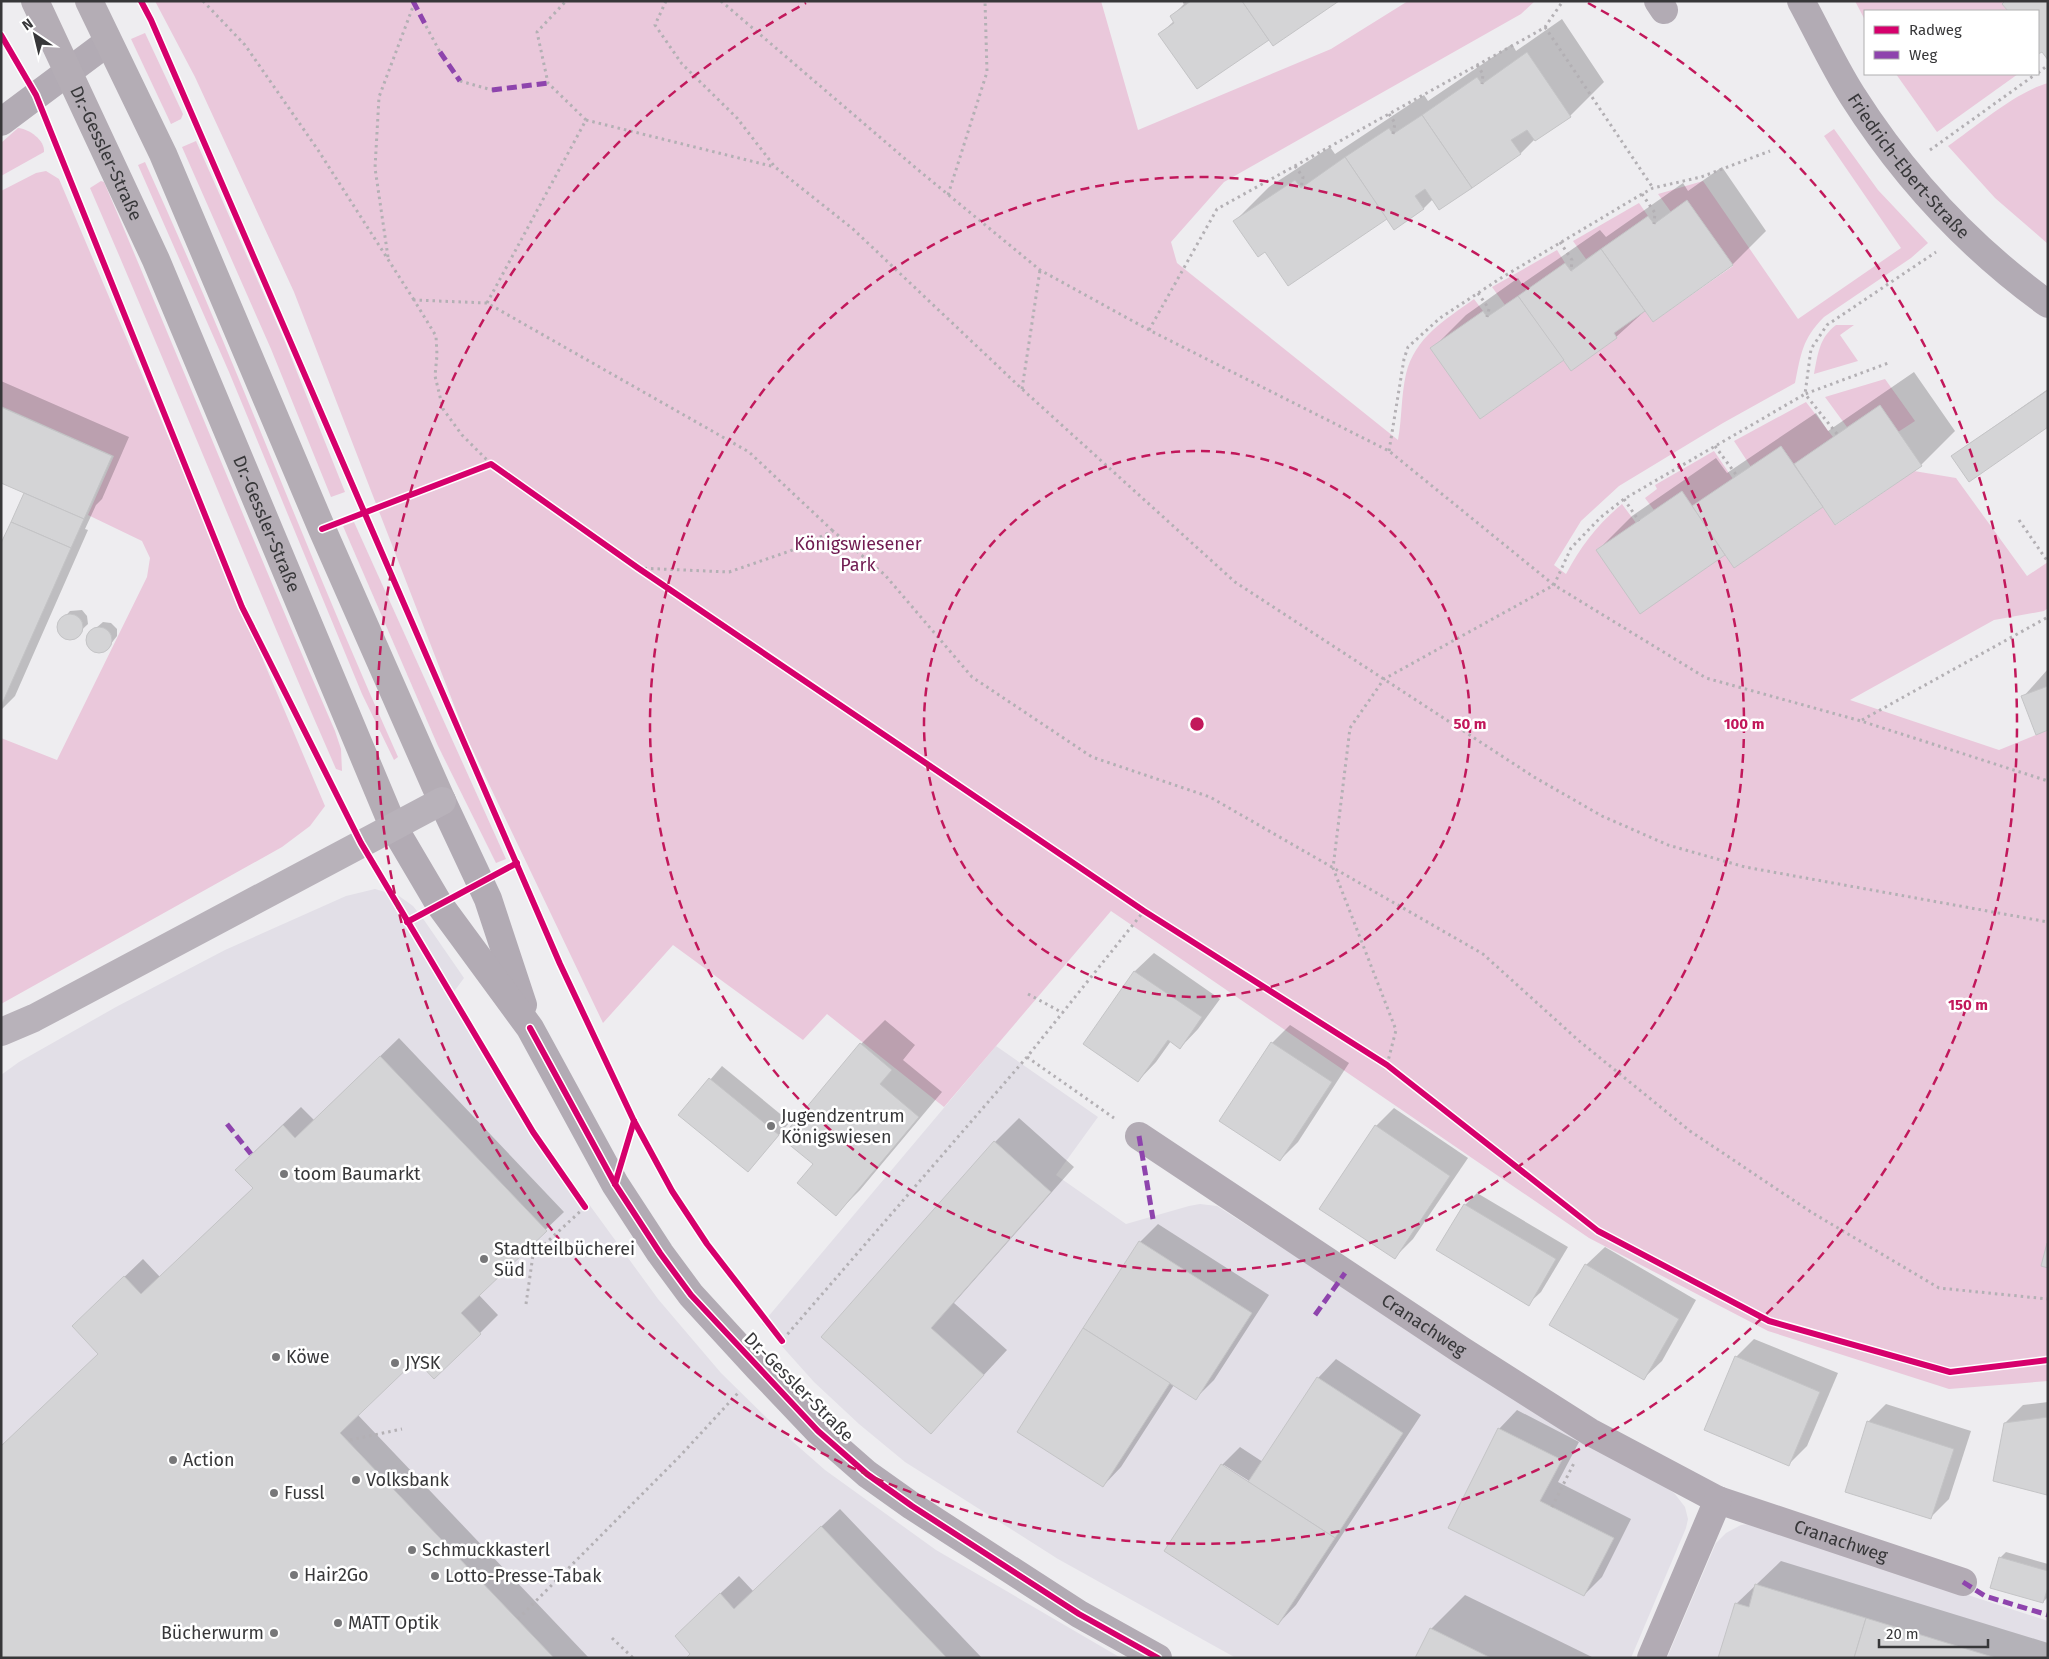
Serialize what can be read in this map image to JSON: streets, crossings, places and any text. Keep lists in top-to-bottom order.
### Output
{
  "streets": {
    "main road": ["Dr.-Gessler-Straße"],
    "street": ["Friedrich-Ebert-Straße", "Cranachweg"]
  },
  "parks": ["Königswiesener Park"],
  "places": [
    "Jugendzentrum Königswiesen",
    "toom Baumarkt",
    "Stadtteilbücherei Süd",
    "Köwe",
    "JYSK",
    "Action",
    "Volksbank",
    "Fussl",
    "Schmuckkasterl",
    "Hair2Go",
    "Lotto-Presse-Tabak",
    "MATT Optik",
    "Bücherwurm"
  ],
  "legend": ["Radweg", "Weg"],
  "scale_bar": "20 m",
  "north": "top left",
  "rings": ["50 m", "100 m", "150 m"]
}
